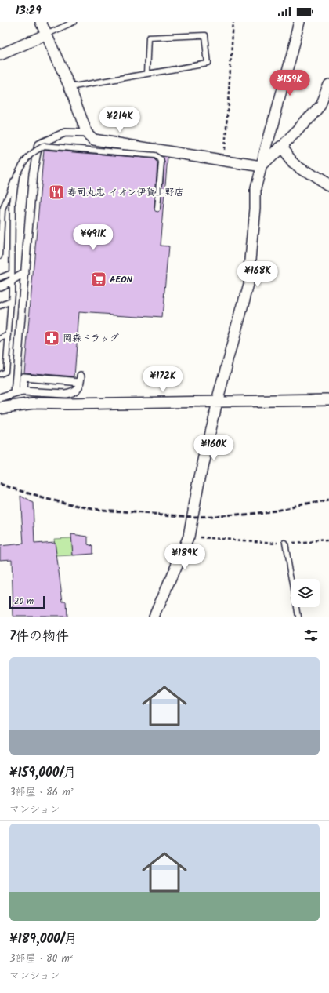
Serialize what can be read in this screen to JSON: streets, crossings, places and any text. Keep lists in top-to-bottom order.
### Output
{
  "places": {
    "restaurant": ["寿司丸忠 イオン伊賀上野店"],
    "supermarket": ["AEON"],
    "pharmacy": ["岡森ドラッグ"]
  },
  "scale_bar": "20 m",
  "page": {
    "status": "13:29",
    "price": [
      "¥159K",
      "¥214K",
      "¥491K",
      "¥168K",
      "¥172K",
      "¥160K",
      "¥189K"
    ],
    "scale": "20 m",
    "heading": "7件の物件",
    "list": [
      {
        "name": "¥159,000/月",
        "note": "3部屋 · 86 m² · マンション"
      },
      {
        "name": "¥189,000/月",
        "note": "3部屋 · 80 m² · マンション"
      }
    ]
  }
}
